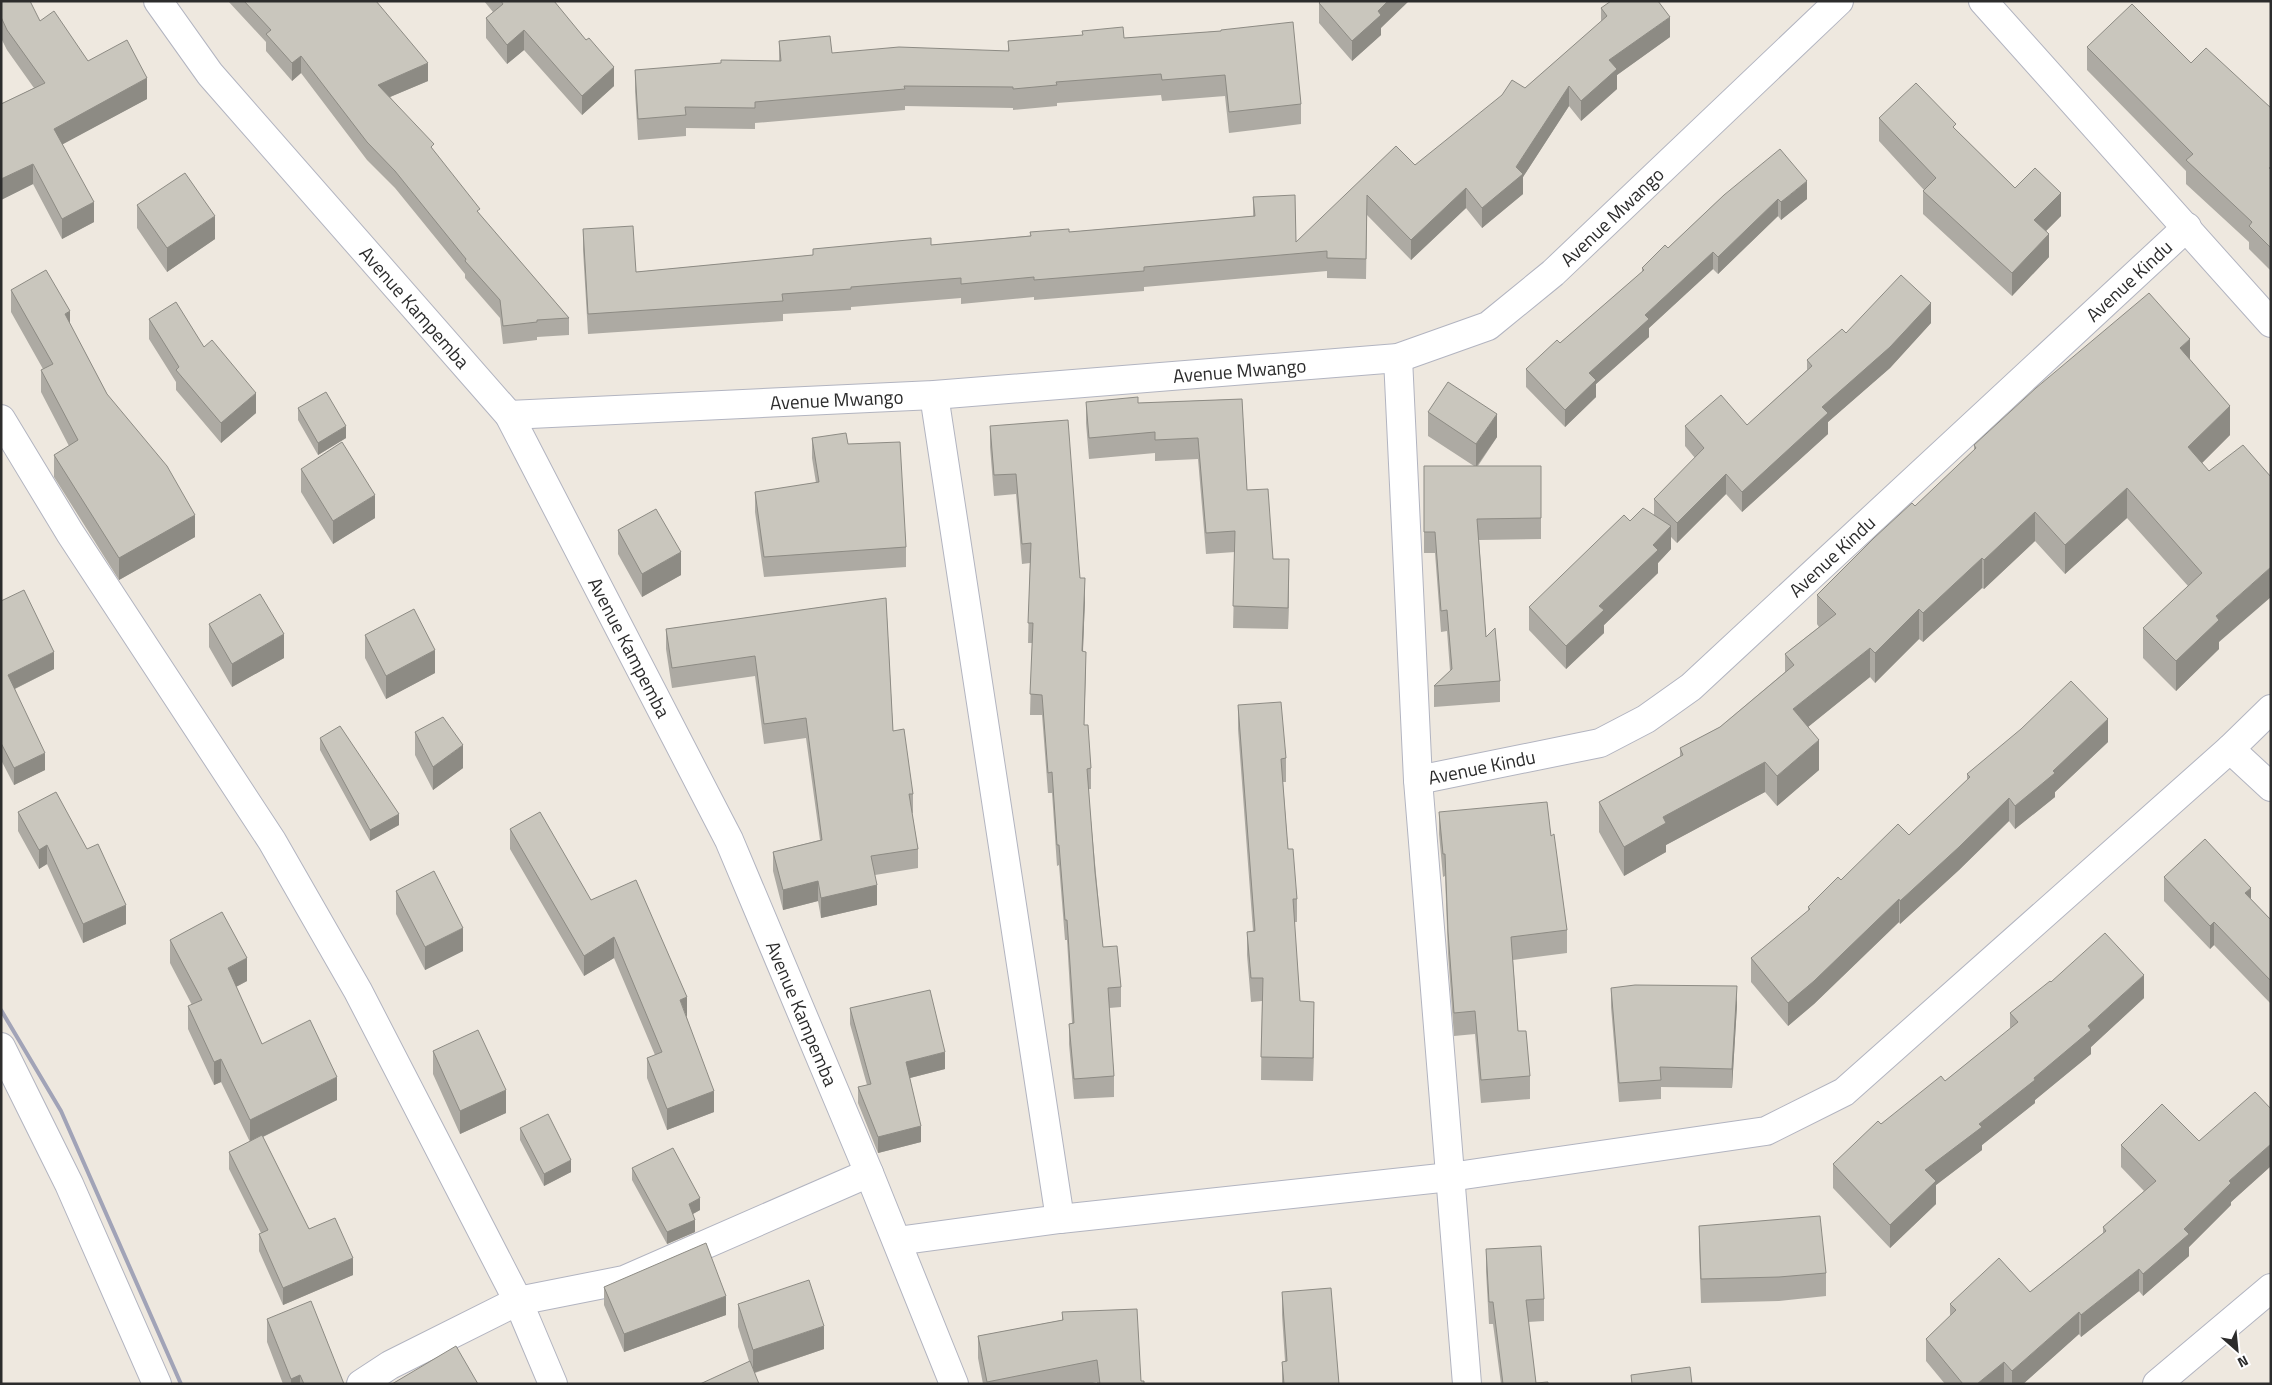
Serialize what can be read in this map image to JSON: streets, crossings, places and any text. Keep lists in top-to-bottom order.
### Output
{
  "streets": {
    "street": ["Avenue Mwango", "Avenue Kindu", "Avenue Kampemba"]
  },
  "crossings": [
    ["Avenue Mwango", "Avenue Kampemba"]
  ],
  "north": "bottom right"
}
